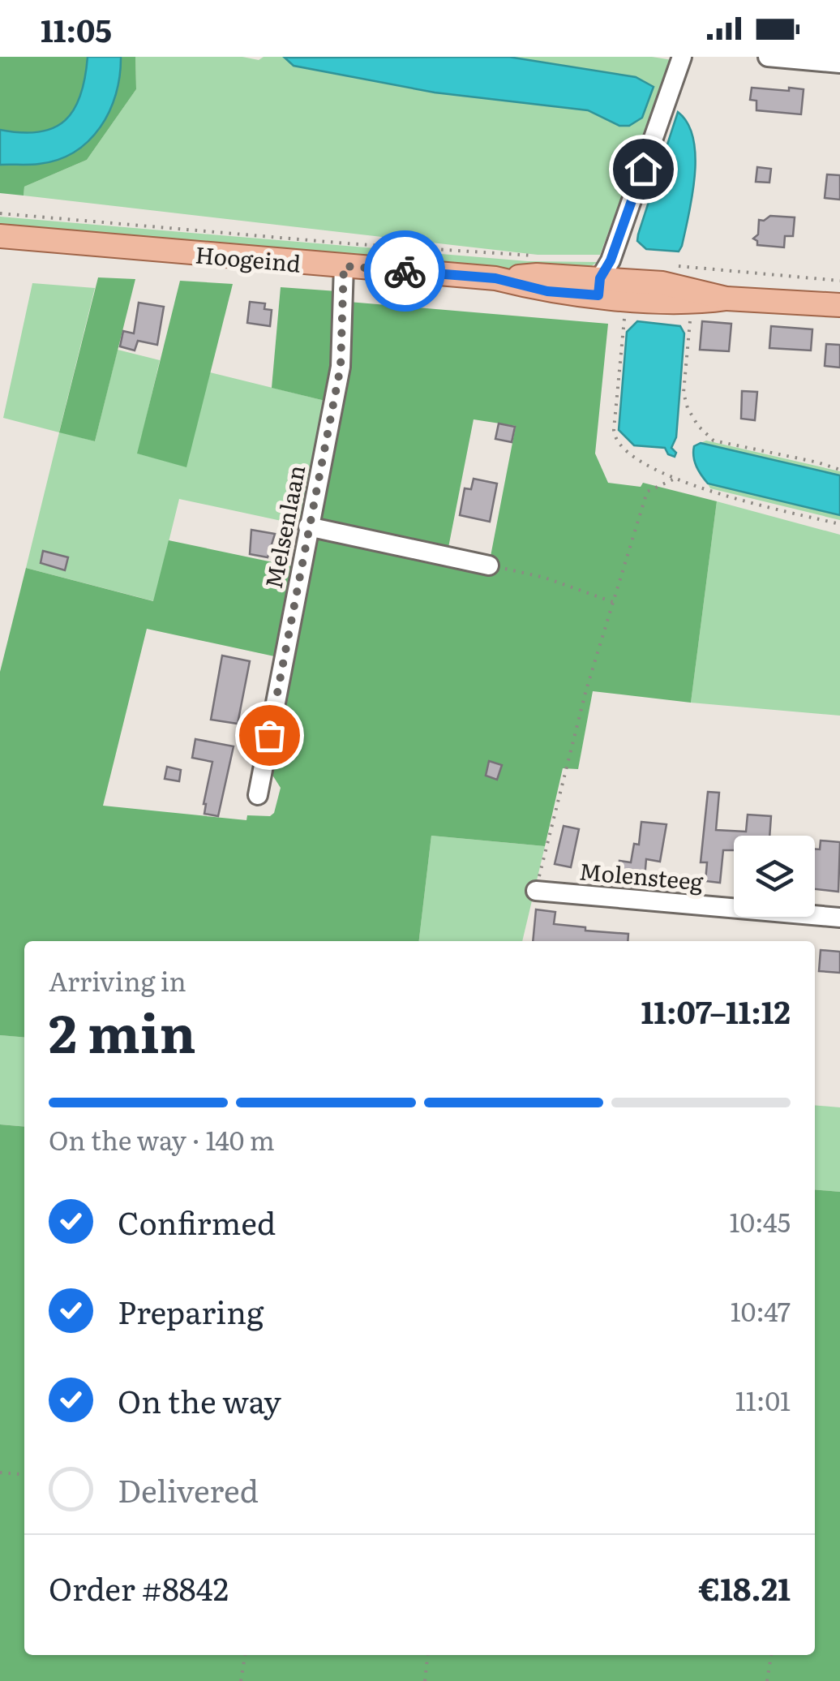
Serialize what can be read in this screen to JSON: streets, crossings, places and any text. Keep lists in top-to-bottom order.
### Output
{
  "streets": {
    "main road": ["Hoogeind"],
    "street": ["Melsenlaan", "Molensteeg"]
  },
  "crossings": [
    ["Hoogeind", "Melsenlaan"]
  ],
  "page": {
    "status": "11:05",
    "heading": ["2 min", "Arriving in", "11:07–11:12"],
    "panel": ["Order #8842", "€18.21"],
    "bar": "On the way · 140 m",
    "list": [
      ["Confirmed", "10:45"],
      ["Preparing", "10:47"],
      ["On the way", "11:01"],
      "Delivered"
    ]
  }
}
